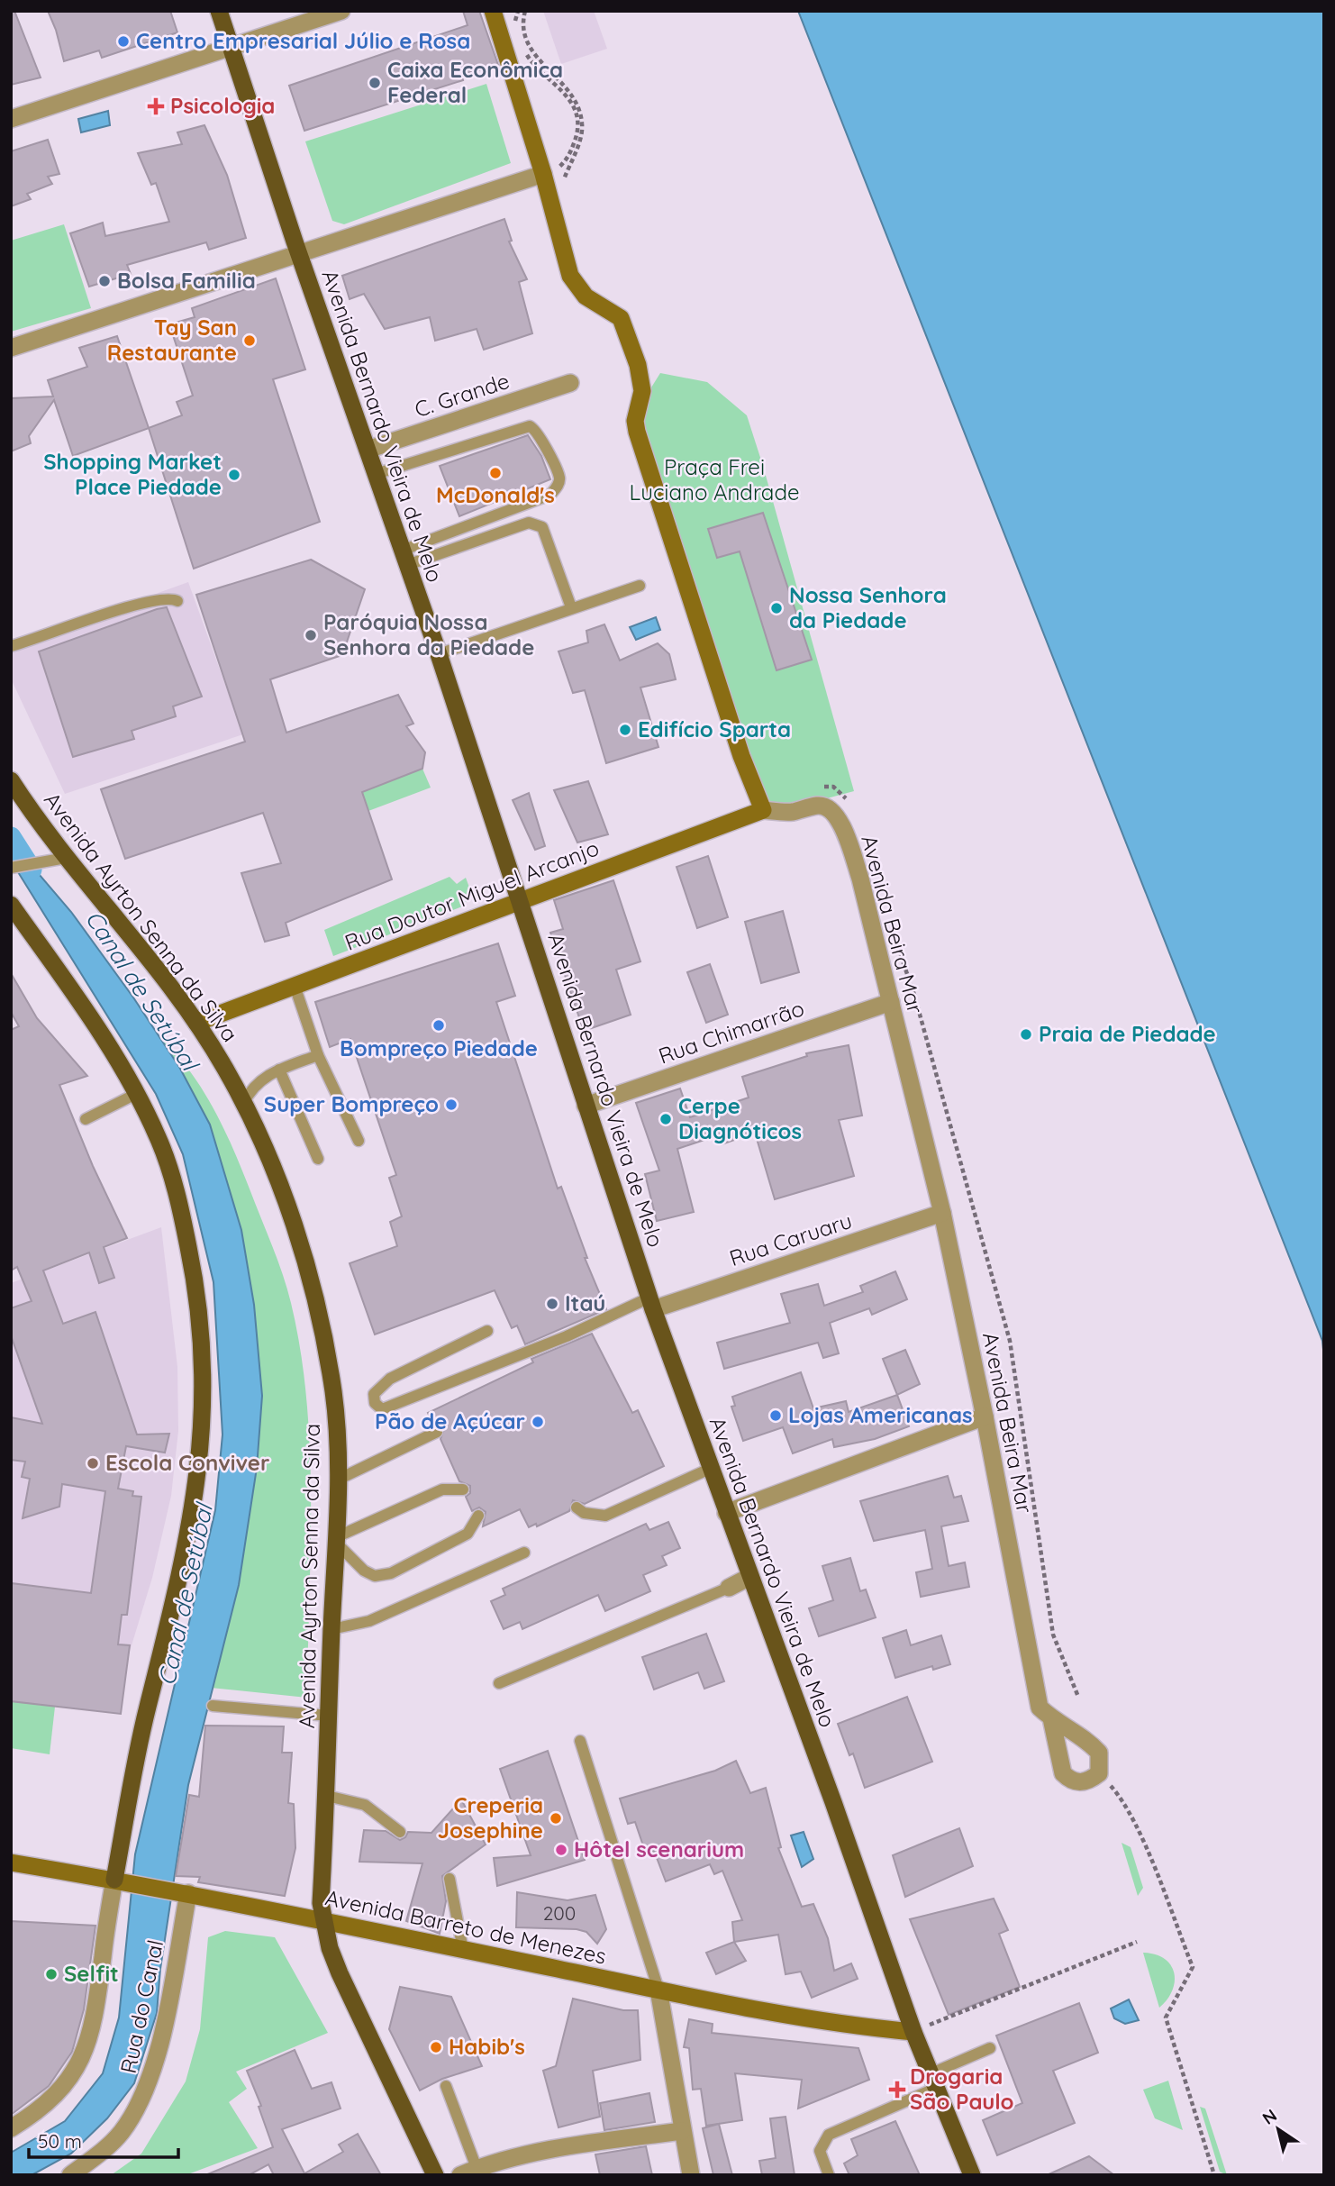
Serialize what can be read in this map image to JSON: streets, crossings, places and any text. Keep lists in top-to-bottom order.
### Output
{
  "streets": {
    "main road": [
      "Avenida Bernardo Vieira de Melo",
      "Rua Doutor Miguel Arcanjo",
      "Avenida Ayrton Senna da Silva",
      "Avenida Barreto de Menezes"
    ],
    "street": [
      "C. Grande",
      "Avenida Beira Mar",
      "Rua Chimarrão",
      "Rua Caruaru",
      "Rua do Canal"
    ]
  },
  "crossings": [
    ["C. Grande", "Avenida Bernardo Vieira de Melo"],
    ["Avenida Bernardo Vieira de Melo", "Rua Doutor Miguel Arcanjo"],
    ["Avenida Bernardo Vieira de Melo", "Rua Chimarrão"],
    ["Avenida Bernardo Vieira de Melo", "Rua Caruaru"],
    ["Avenida Bernardo Vieira de Melo", "Avenida Barreto de Menezes"],
    ["Rua Doutor Miguel Arcanjo", "Avenida Ayrton Senna da Silva"],
    ["Rua Doutor Miguel Arcanjo", "Avenida Beira Mar"],
    ["Avenida Ayrton Senna da Silva", "Avenida Barreto de Menezes"],
    ["Avenida Beira Mar", "Rua Chimarrão"],
    ["Avenida Beira Mar", "Rua Caruaru"],
    ["Avenida Barreto de Menezes", "Rua do Canal"]
  ],
  "water": ["Canal de Setúbal"],
  "parks": ["Praça Frei Luciano Andrade"],
  "places": {
    "other": [
      "Centro Empresarial Júlio e Rosa",
      "Caixa Econômica Federal",
      "Bolsa Familia",
      "Tay San Restaurante",
      "McDonald's",
      "Shopping Market Place Piedade",
      "Nossa Senhora da Piedade",
      "Paróquia Nossa Senhora da Piedade",
      "Edifício Sparta",
      "Bompreço Piedade",
      "Praia de Piedade",
      "Super Bompreço",
      "Cerpe Diagnóticos",
      "Itaú",
      "Lojas Americanas",
      "Pão de Açúcar",
      "Escola Conviver",
      "Creperia Josephine",
      "Hôtel scenarium",
      "Selfit",
      "Habib's"
    ],
    "health": ["Psicologia", "Drogaria São Paulo"]
  },
  "house_numbers": ["200"],
  "scale_bar": "50 m",
  "north": "top left"
}
